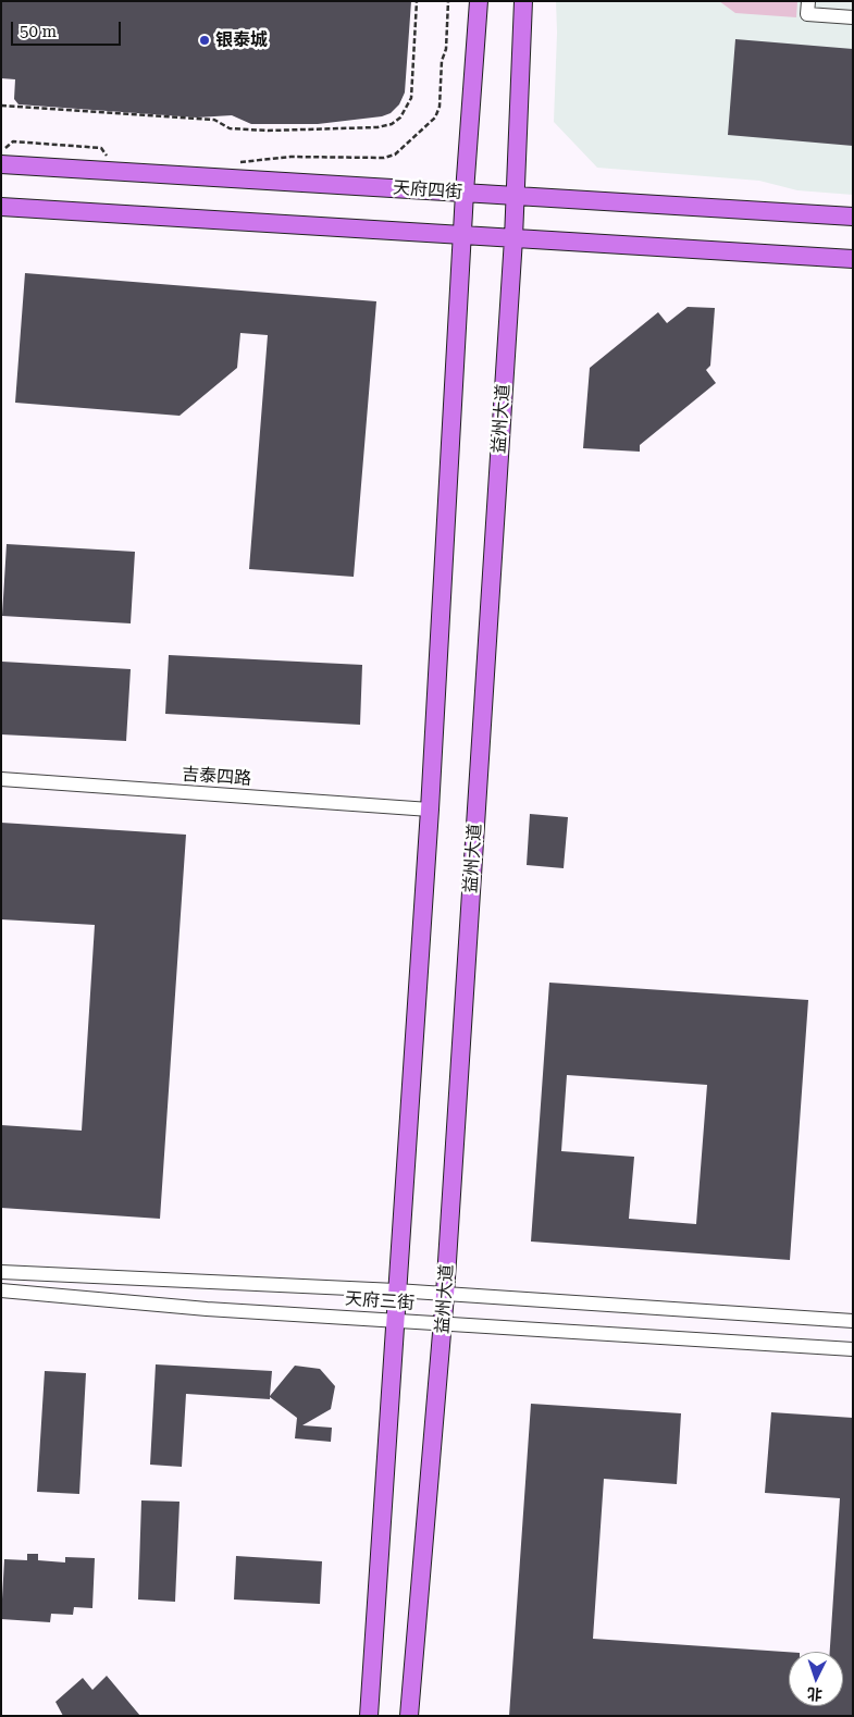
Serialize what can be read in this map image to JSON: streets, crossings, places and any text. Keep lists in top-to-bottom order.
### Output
{
  "streets": {
    "main road": ["天府四街", "益州大道"],
    "street": ["吉泰四路", "天府三街"]
  },
  "crossings": [
    ["天府四街", "益州大道"],
    ["益州大道", "天府三街"]
  ],
  "places": ["银泰城"],
  "scale_bar": "50 m",
  "north": "bottom"
}
